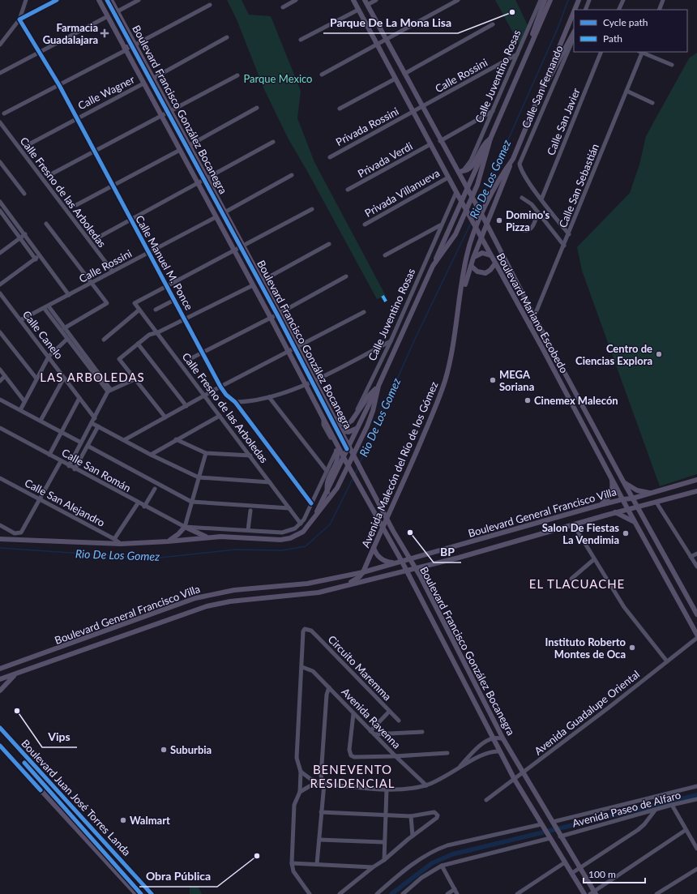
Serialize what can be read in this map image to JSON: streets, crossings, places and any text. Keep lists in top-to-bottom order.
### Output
{
  "streets": {
    "main road": [
      "Boulevard Francisco González Bocanegra",
      "Boulevard Mariano Escobedo",
      "Avenida Malecón del Río de los Gómez",
      "Boulevard General Francisco Villa",
      "Boulevard Juan José Torres Landa"
    ],
    "street": [
      "Calle Rossini",
      "Calle Juventino Rosas",
      "Calle San Fernando",
      "Calle Wagner",
      "Calle San Javier",
      "Privada Rossini",
      "Privada Verdi",
      "Calle San Sebastián",
      "Calle Fresno de las Arboledas",
      "Privada Villanueva",
      "Calle Manuel M. Ponce",
      "Calle Canelo",
      "Calle San Román",
      "Calle San Alejandro",
      "Circuito Maremma",
      "Avenida Guadalupe Oriental",
      "Avenida Ravenna",
      "Avenida Paseo de Alfaro"
    ]
  },
  "crossings": [
    ["Calle Rossini", "Calle Juventino Rosas"],
    ["Calle Rossini", "Boulevard Francisco González Bocanegra"],
    ["Calle Rossini", "Privada Rossini"],
    ["Calle Rossini", "Calle Fresno de las Arboledas"],
    ["Calle Rossini", "Calle Manuel M. Ponce"],
    ["Calle Rossini", "Boulevard Mariano Escobedo"],
    ["Calle Rossini", "Calle Canelo"],
    ["Calle Juventino Rosas", "Boulevard Mariano Escobedo"],
    ["Calle San Fernando", "Calle San Javier"],
    ["Calle Wagner", "Boulevard Francisco González Bocanegra"],
    ["Calle Wagner", "Calle Manuel M. Ponce"],
    ["Boulevard Francisco González Bocanegra", "Avenida Malecón del Río de los Gómez"],
    ["Boulevard Francisco González Bocanegra", "Boulevard General Francisco Villa"],
    ["Boulevard Francisco González Bocanegra", "Avenida Guadalupe Oriental"],
    ["Boulevard Francisco González Bocanegra", "Avenida Paseo de Alfaro"],
    ["Privada Rossini", "Boulevard Mariano Escobedo"],
    ["Privada Verdi", "Boulevard Mariano Escobedo"],
    ["Calle San Sebastián", "Boulevard Mariano Escobedo"],
    ["Calle Fresno de las Arboledas", "Calle Manuel M. Ponce"],
    ["Privada Villanueva", "Boulevard Mariano Escobedo"],
    ["Boulevard Mariano Escobedo", "Boulevard General Francisco Villa"],
    ["Avenida Malecón del Río de los Gómez", "Boulevard General Francisco Villa"],
    ["Circuito Maremma", "Avenida Ravenna"]
  ],
  "districts": ["LAS ARBOLEDAS", "EL TLACUACHE", "BENEVENTO RESIDENCIAL"],
  "water": ["Rio De Los Gomez"],
  "parks": ["Parque Mexico"],
  "places": {
    "other": [
      "Parque De La Mona Lisa",
      "Domino's Pizza",
      "Centro de Ciencias Explora",
      "MEGA Soriana",
      "Cinemex Malecón",
      "BP",
      "Salon De Fiestas La Vendimia",
      "Instituto Roberto Montes de Oca",
      "Vips",
      "Suburbia",
      "Walmart",
      "Obra Pública"
    ],
    "health": ["Farmacia Guadalajara"]
  },
  "legend": ["Cycle path", "Path"],
  "scale_bar": "100 m"
}
